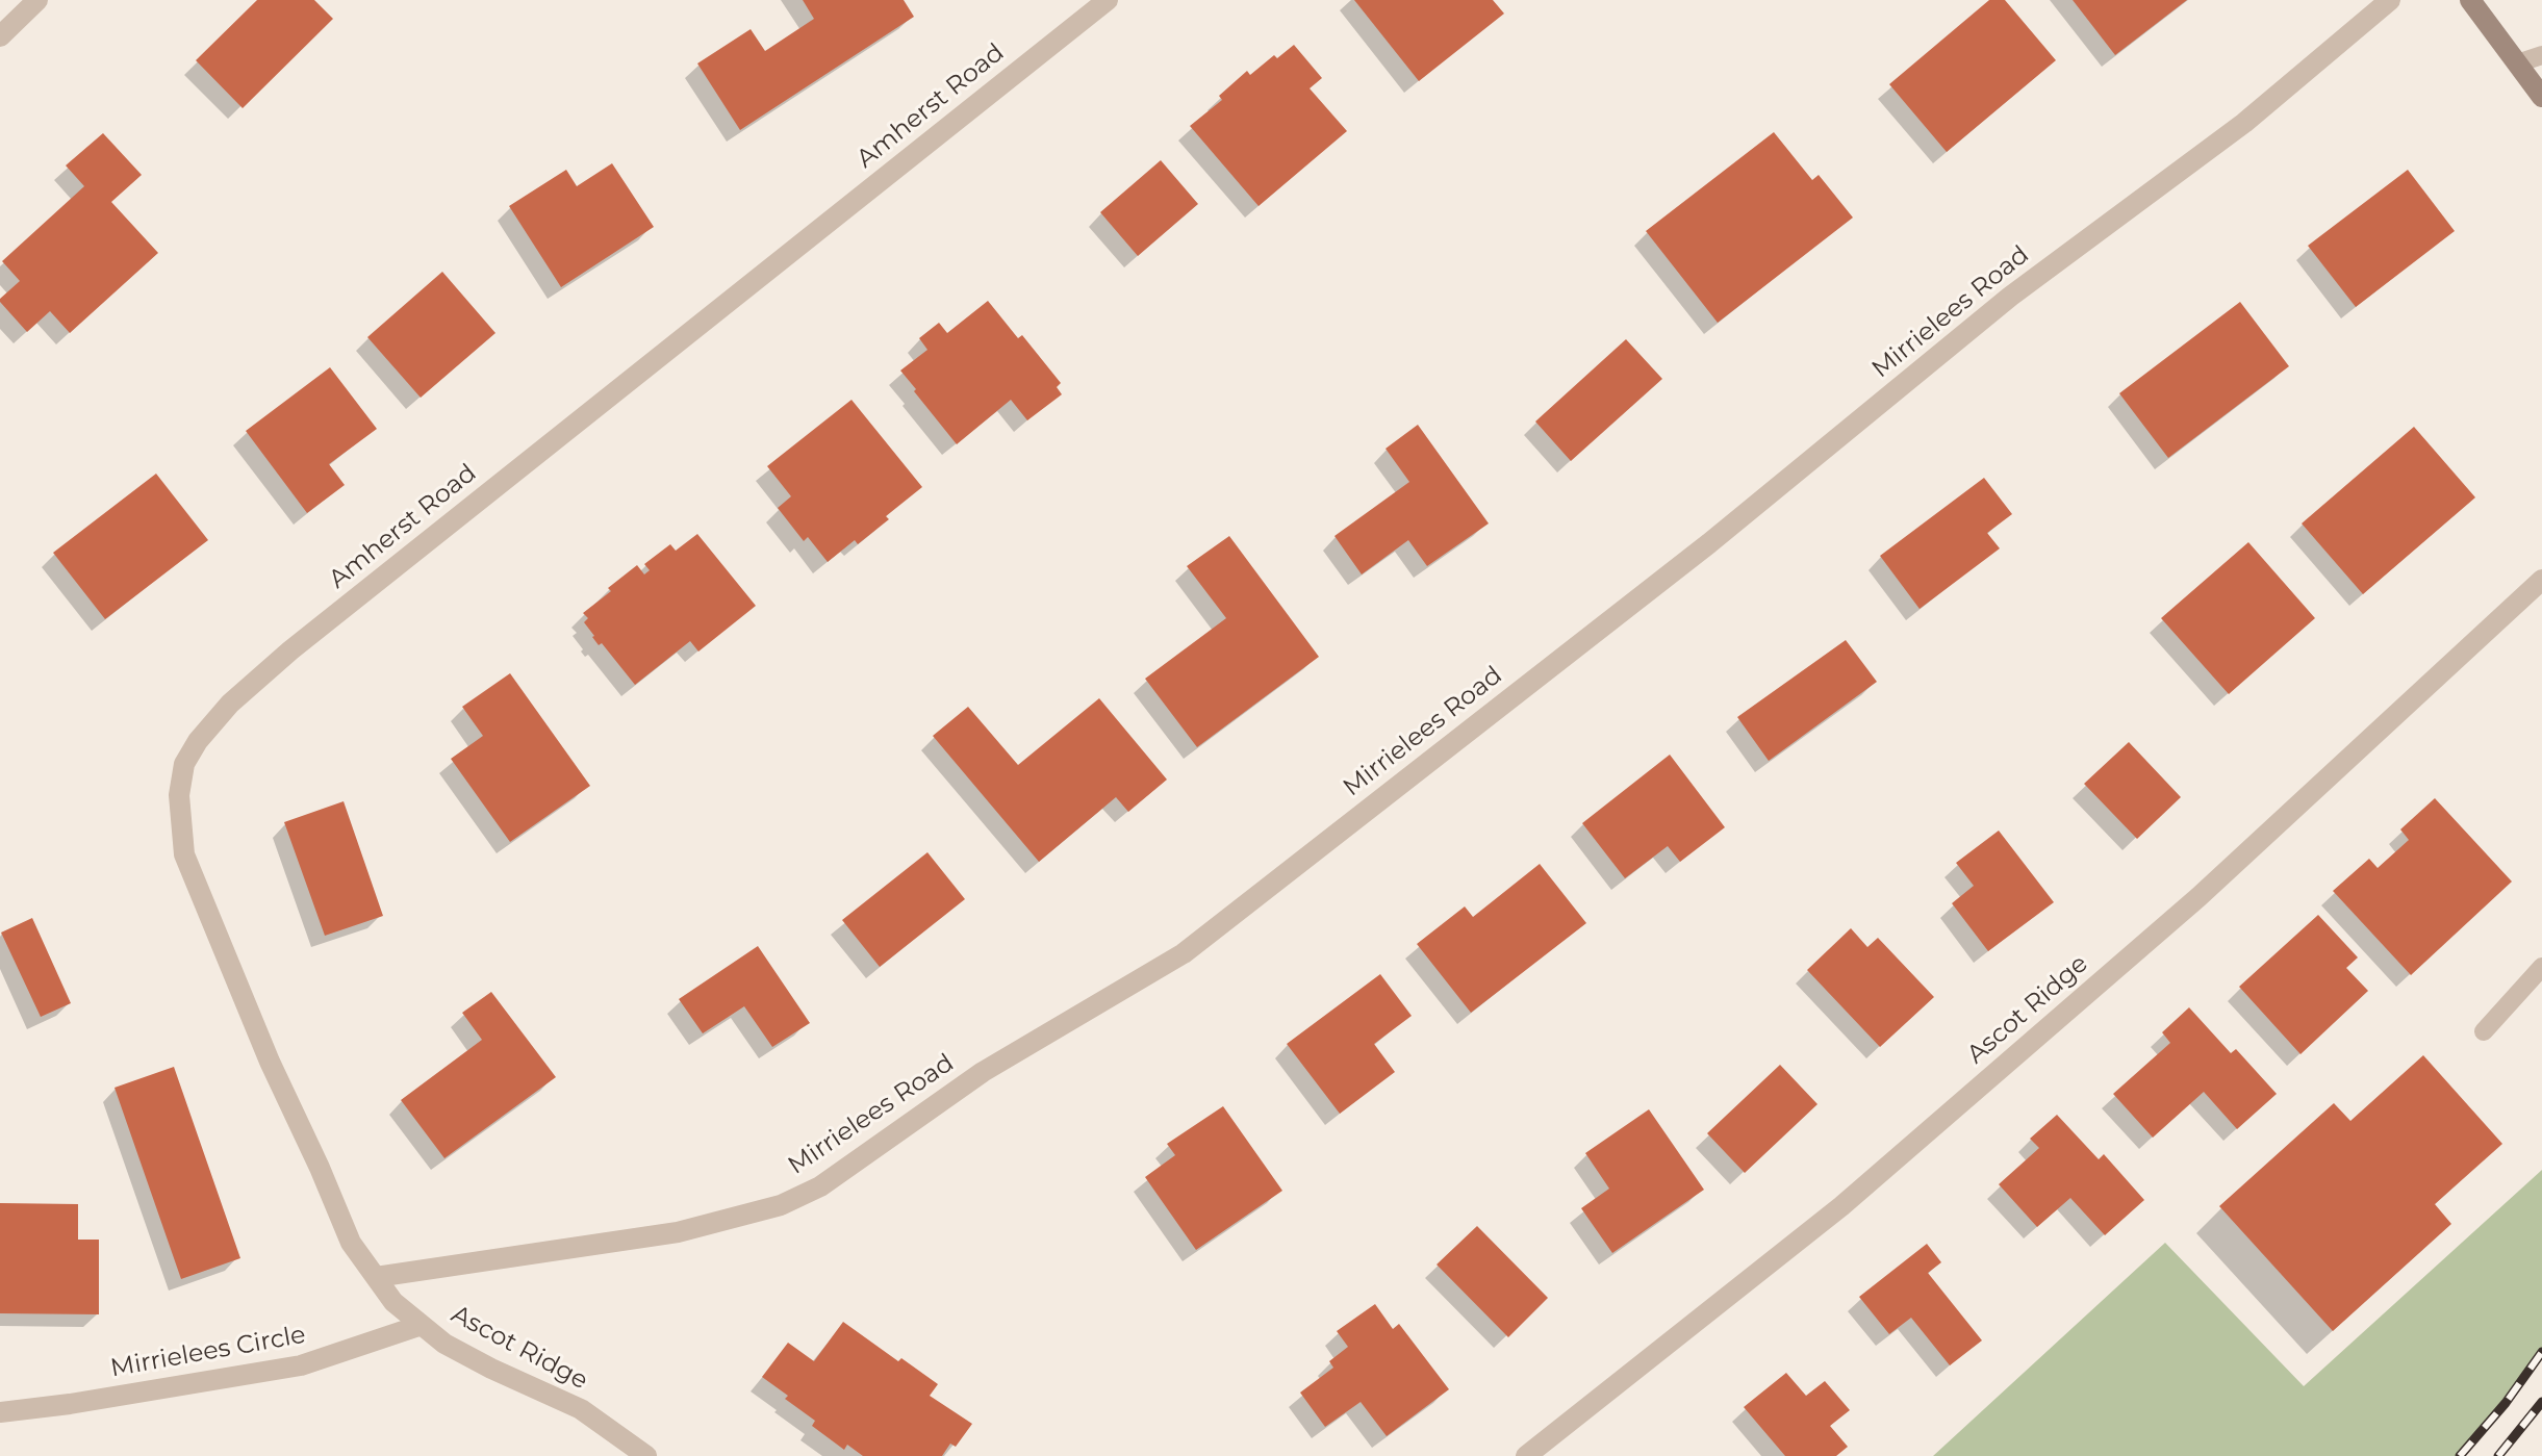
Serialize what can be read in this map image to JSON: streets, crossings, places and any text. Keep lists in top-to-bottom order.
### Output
{
  "streets": {
    "street": [
      "Amherst Road",
      "Mirrielees Road",
      "Ascot Ridge",
      "Mirrielees Circle"
    ]
  },
  "crossings": [
    ["Amherst Road", "Mirrielees Road"],
    ["Amherst Road", "Ascot Ridge"],
    ["Mirrielees Road", "Ascot Ridge"],
    ["Ascot Ridge", "Mirrielees Circle"]
  ]
}
